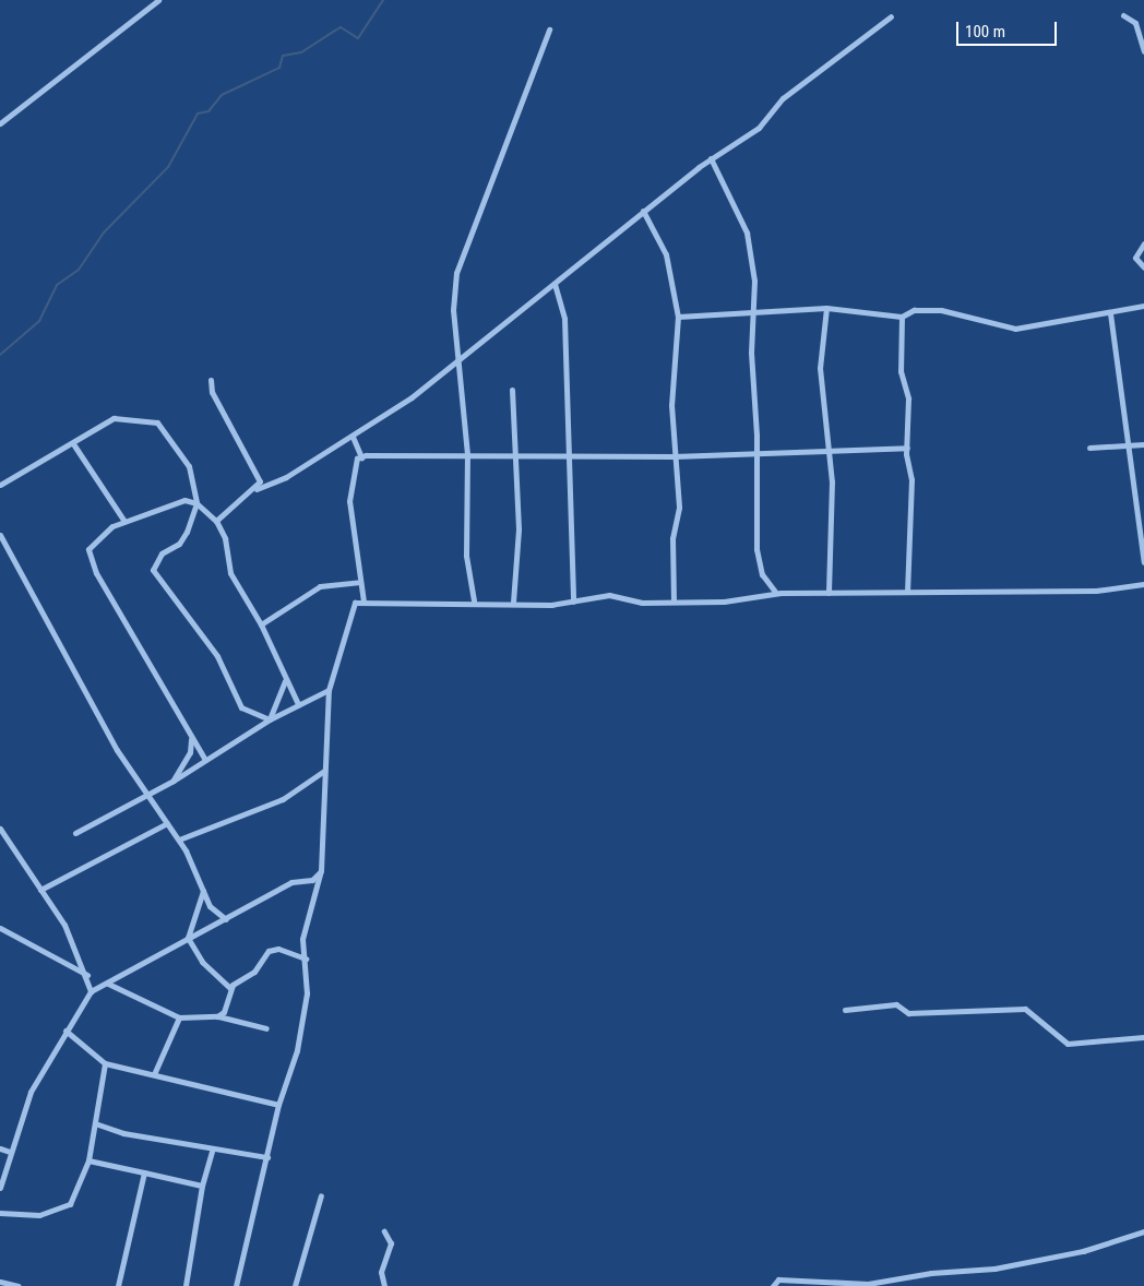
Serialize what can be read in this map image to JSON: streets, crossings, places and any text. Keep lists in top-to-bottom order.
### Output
{
  "scale_bar": "100 m"
}
